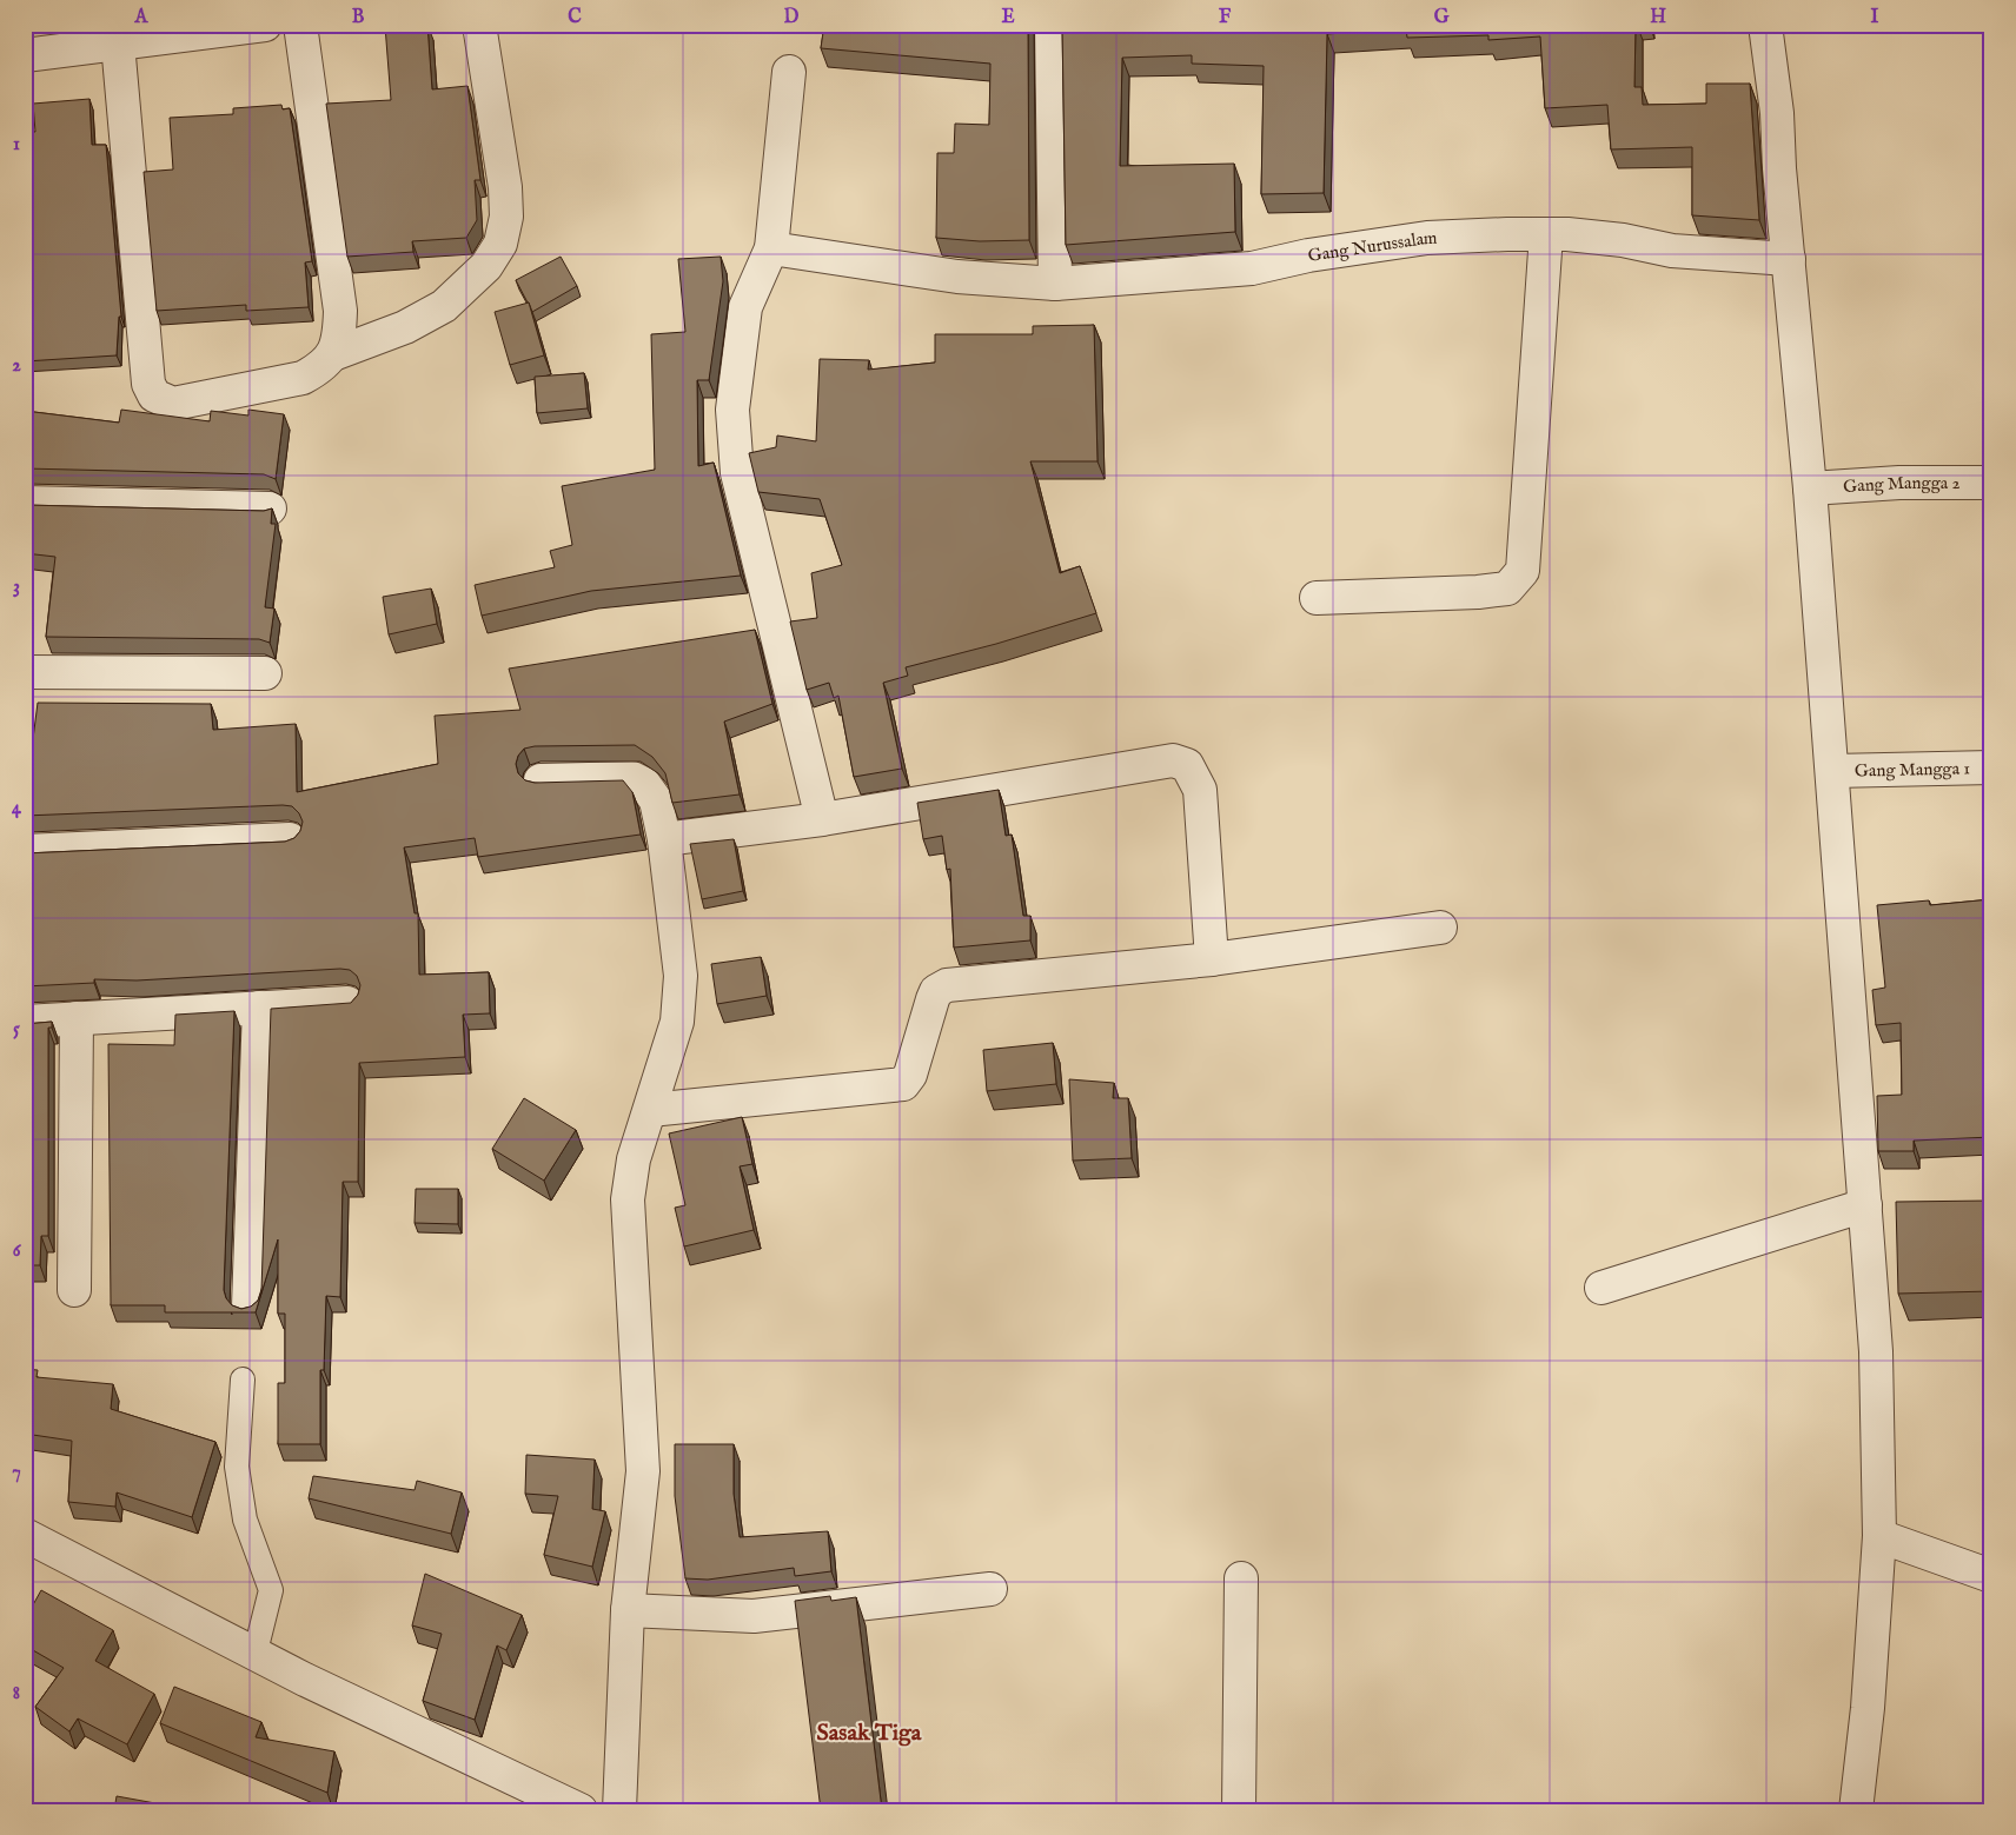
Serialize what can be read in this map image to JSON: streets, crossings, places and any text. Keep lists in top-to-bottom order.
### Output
{
  "streets": {
    "street": ["Gang Nurussalam", "Gang Mangga 2", "Gang Mangga 1"]
  },
  "districts": ["Sasak Tiga"],
  "grid": {
    "columns": [
      "A",
      "B",
      "C",
      "D",
      "E",
      "F",
      "G",
      "H",
      "I"
    ],
    "rows": [
      "1",
      "2",
      "3",
      "4",
      "5",
      "6",
      "7",
      "8"
    ]
  }
}
